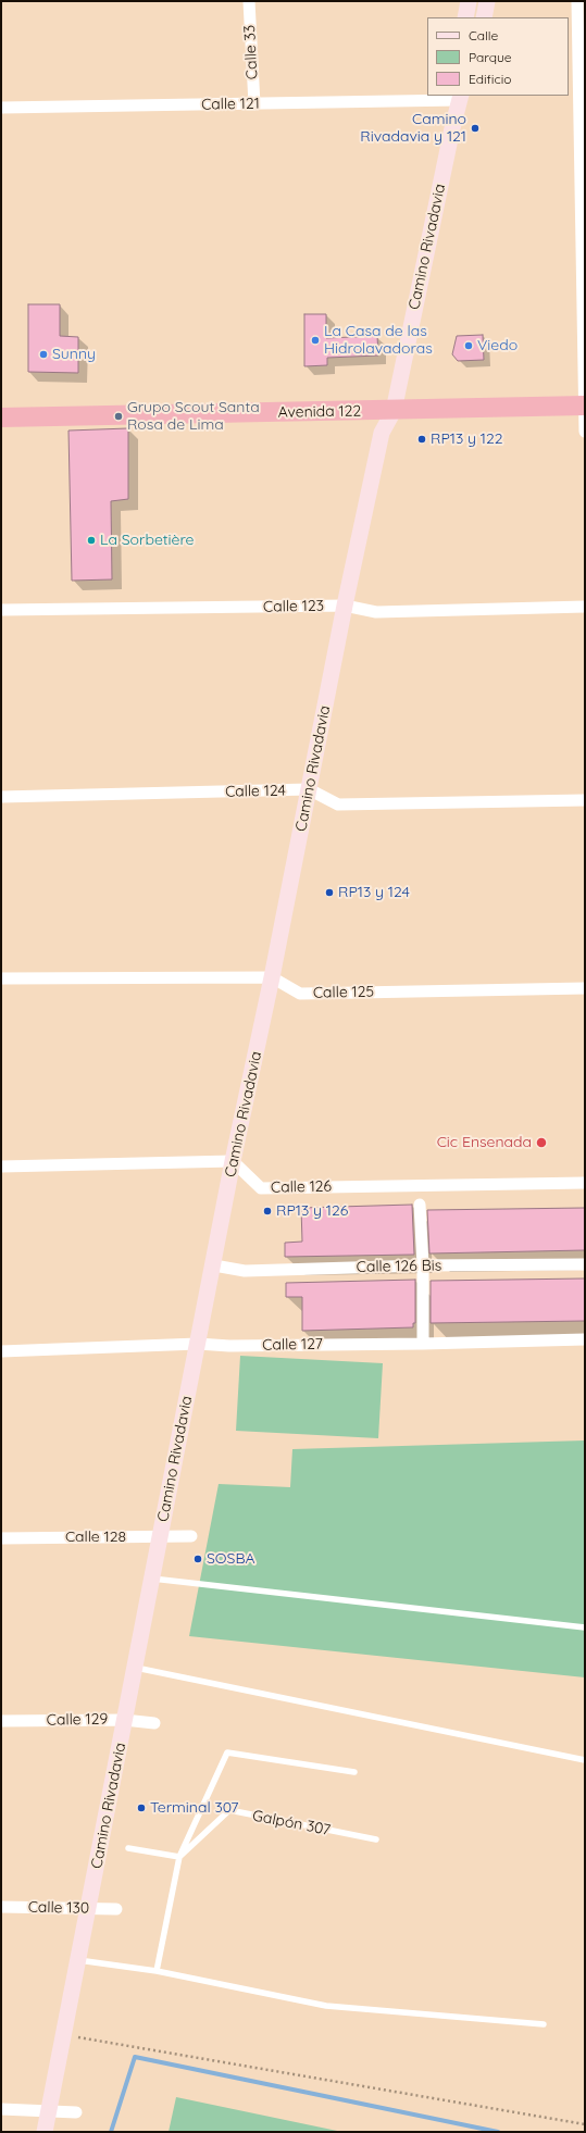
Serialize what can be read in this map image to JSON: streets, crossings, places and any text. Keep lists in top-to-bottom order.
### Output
{
  "streets": {
    "highway": ["Avenida 122"],
    "main road": ["Camino Rivadavia"],
    "street": [
      "Calle 33",
      "Calle 121",
      "Calle 123",
      "Calle 124",
      "Calle 125",
      "Calle 126",
      "Calle 126 Bis",
      "Calle 127",
      "Calle 128",
      "Calle 129",
      "Calle 130"
    ],
    "lane": ["Galpón 307"]
  },
  "crossings": [
    ["Calle 33", "Calle 121"],
    ["Calle 121", "Camino Rivadavia"],
    ["Camino Rivadavia", "Avenida 122"],
    ["Camino Rivadavia", "Calle 123"],
    ["Camino Rivadavia", "Calle 124"],
    ["Camino Rivadavia", "Calle 125"],
    ["Camino Rivadavia", "Calle 126"],
    ["Camino Rivadavia", "Calle 126 Bis"],
    ["Camino Rivadavia", "Calle 127"],
    ["Camino Rivadavia", "Calle 128"],
    ["Camino Rivadavia", "Calle 129"],
    ["Camino Rivadavia", "Calle 130"]
  ],
  "places": [
    "Camino Rivadavia y 121",
    "La Casa de las Hidrolavadoras",
    "Viedo",
    "Sunny",
    "Grupo Scout Santa Rosa de Lima",
    "RP13 y 122",
    "La Sorbetière",
    "RP13 y 124",
    "Cic Ensenada",
    "RP13 y 126",
    "SOSBA",
    "Terminal 307"
  ],
  "legend": ["Calle", "Parque", "Edificio"]
}
